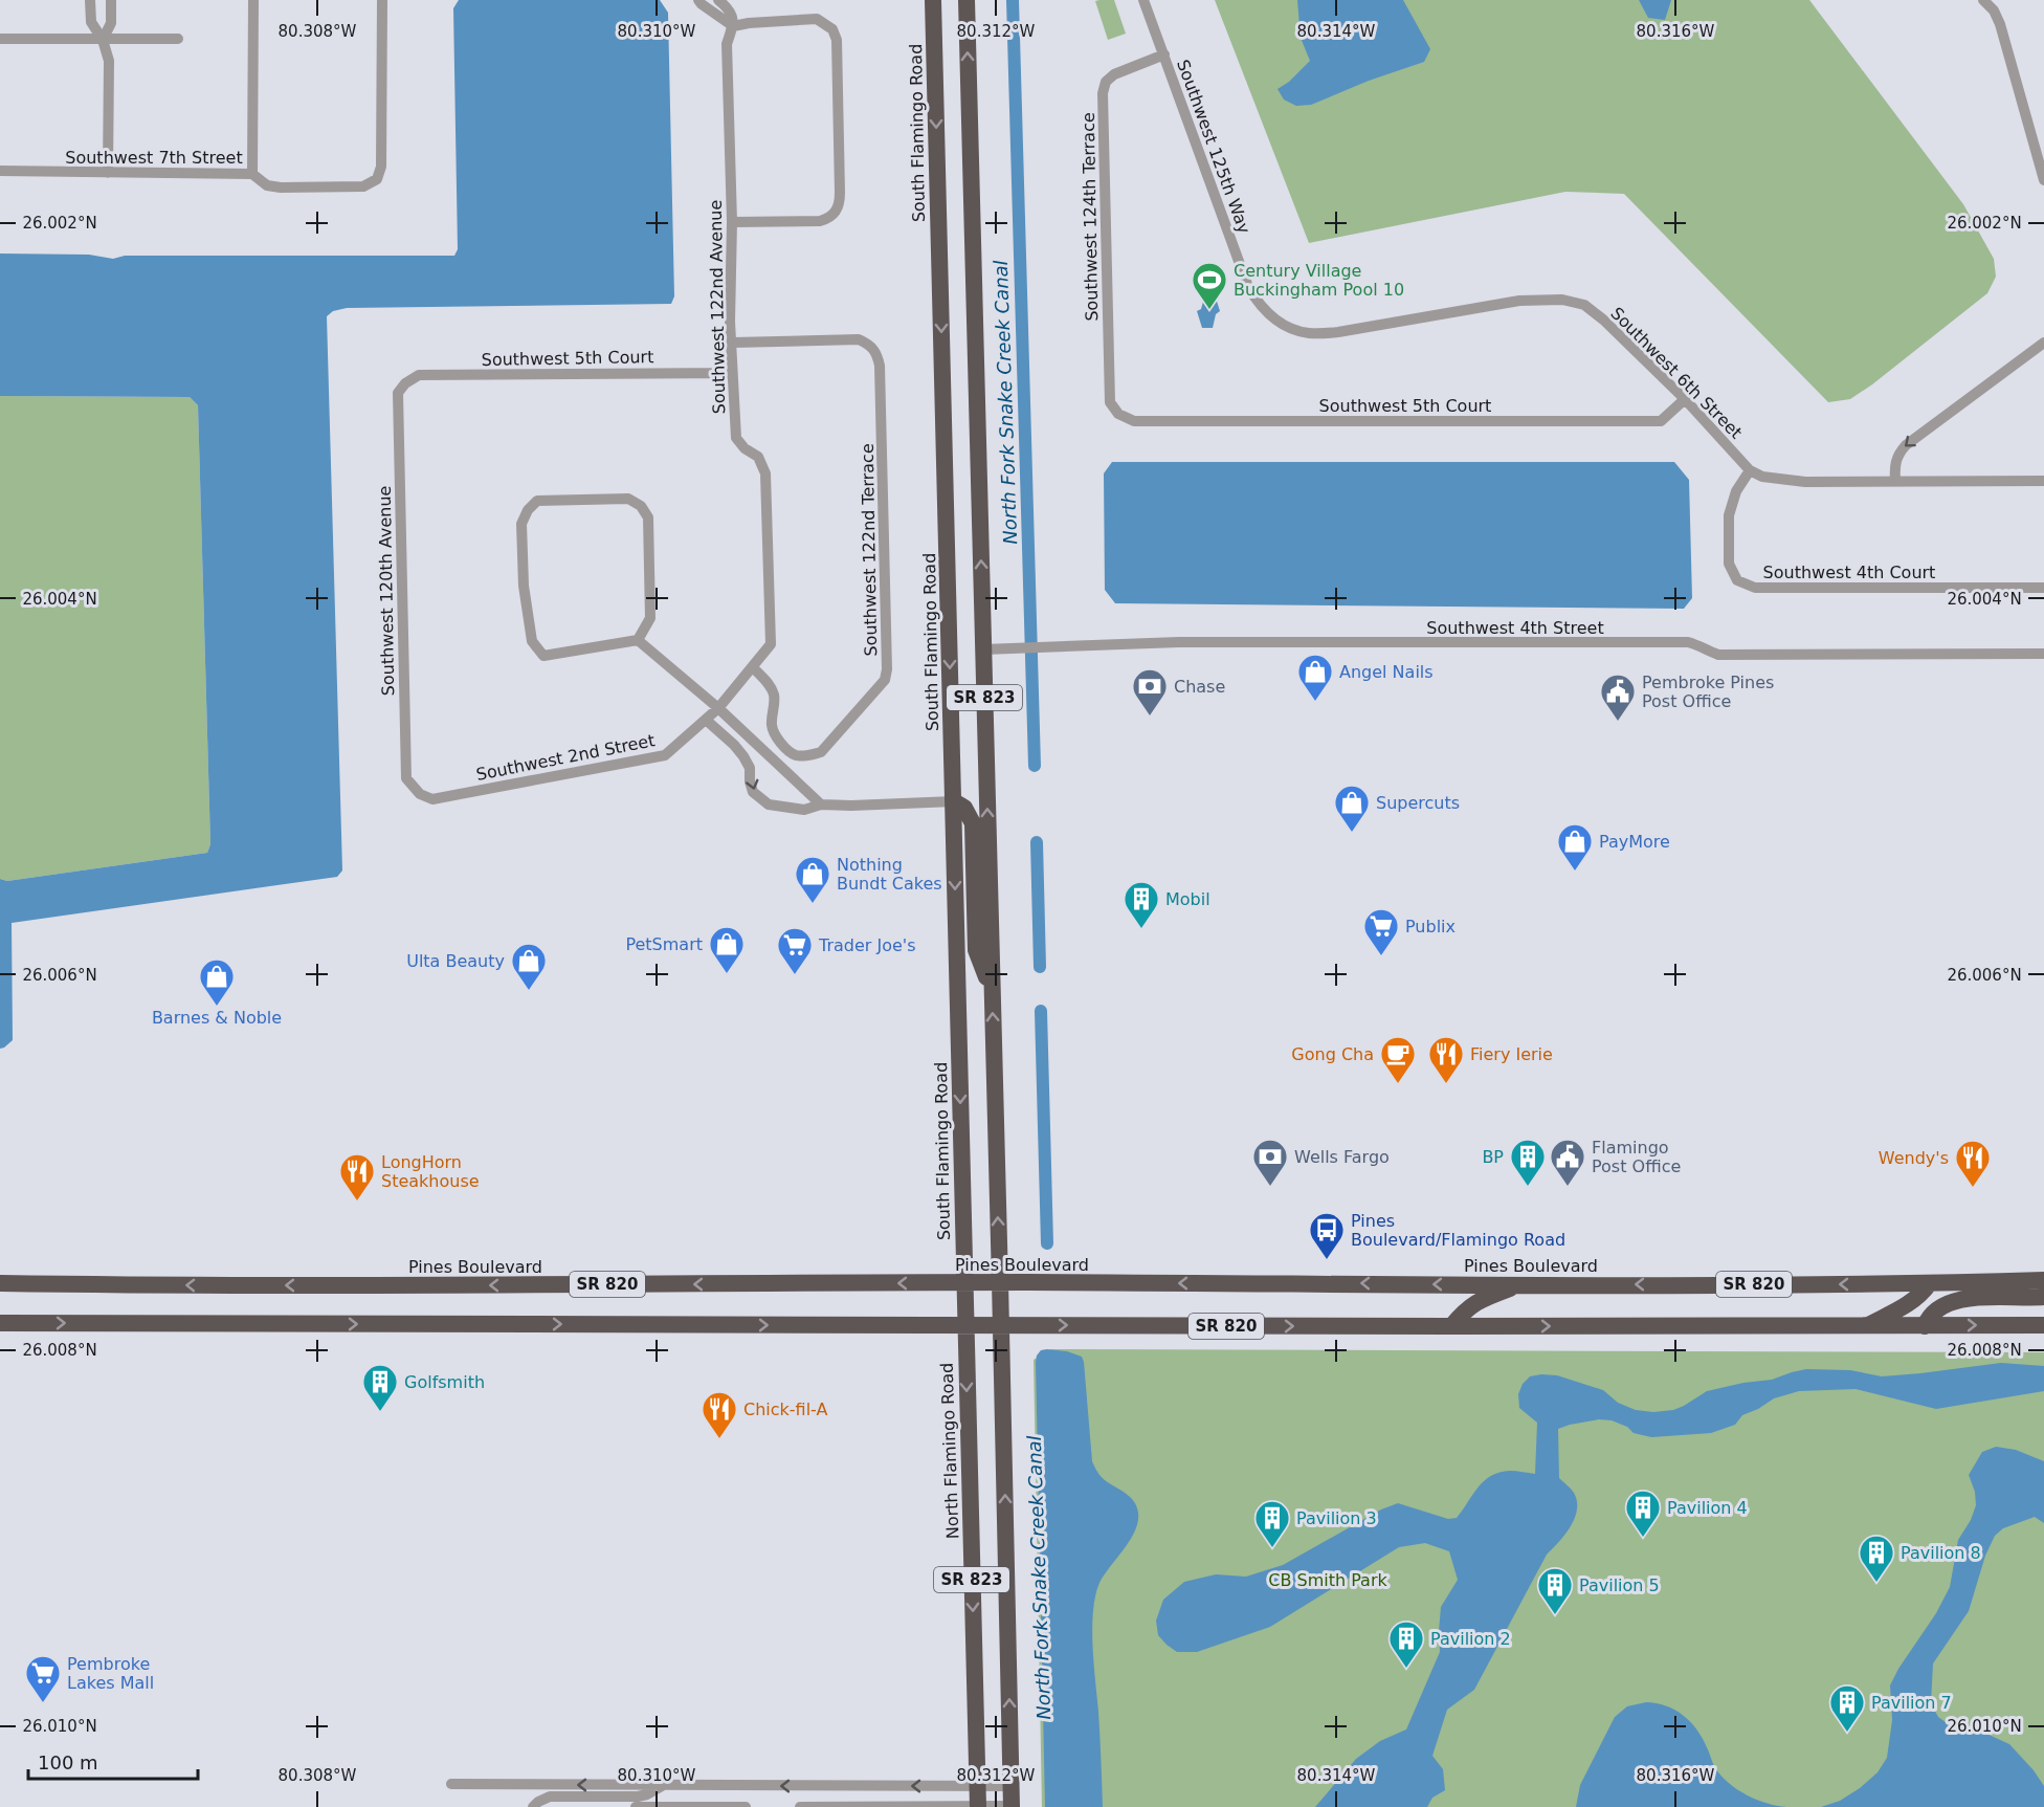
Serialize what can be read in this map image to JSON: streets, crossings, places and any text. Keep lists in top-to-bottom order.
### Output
{
  "streets": {
    "highway": [
      "South Flamingo Road",
      "SR 823",
      "Pines Boulevard",
      "SR 820",
      "North Flamingo Road"
    ],
    "street": [
      "Southwest 125th Way",
      "Southwest 7th Street",
      "Southwest 124th Terrace",
      "Southwest 122nd Avenue",
      "Southwest 5th Court",
      "Southwest 6th Street",
      "Southwest 122nd Terrace",
      "Southwest 4th Court",
      "Southwest 120th Avenue",
      "Southwest 4th Street",
      "Southwest 2nd Street"
    ]
  },
  "crossings": [
    ["South Flamingo Road", "Pines Boulevard"],
    ["South Flamingo Road", "North Flamingo Road"],
    ["Southwest 125th Way", "Southwest 124th Terrace"],
    ["Southwest 125th Way", "Southwest 6th Street"],
    ["Southwest 124th Terrace", "Southwest 5th Court"],
    ["Southwest 122nd Avenue", "Southwest 5th Court"],
    ["Southwest 122nd Avenue", "Southwest 122nd Terrace"],
    ["Southwest 122nd Avenue", "Southwest 2nd Street"],
    ["Southwest 5th Court", "Southwest 6th Street"],
    ["Southwest 5th Court", "Southwest 120th Avenue"],
    ["Southwest 6th Street", "Southwest 4th Court"],
    ["Southwest 120th Avenue", "Southwest 2nd Street"],
    ["Southwest 4th Street", "SR 823"],
    ["SR 823", "Pines Boulevard"],
    ["SR 823", "SR 820"],
    ["Pines Boulevard", "North Flamingo Road"],
    ["SR 820", "North Flamingo Road"]
  ],
  "water": ["North Fork Snake Creek Canal"],
  "parks": ["CB Smith Park"],
  "places": {
    "sports": ["Century Village Buckingham Pool 10"],
    "shop": [
      "Angel Nails",
      "Supercuts",
      "PayMore",
      "Nothing Bundt Cakes",
      "PetSmart",
      "Ulta Beauty",
      "Barnes & Noble"
    ],
    "bank": ["Chase", "Wells Fargo"],
    "public building": ["Pembroke Pines Post Office", "Flamingo Post Office"],
    "building": [
      "Mobil",
      "BP",
      "Golfsmith",
      "Pavilion 4",
      "Pavilion 3",
      "Pavilion 8",
      "Pavilion 5",
      "Pavilion 2",
      "Pavilion 7"
    ],
    "supermarket": ["Publix", "Trader Joe's", "Pembroke Lakes Mall"],
    "cafe": ["Gong Cha"],
    "restaurant": [
      "Fiery Ierie",
      "Wendy's",
      "LongHorn Steakhouse",
      "Chick-fil-A"
    ],
    "bus stop": ["Pines Boulevard/Flamingo Road"]
  },
  "scale_bar": "100 m",
  "coordinates": [
    "80.308°W",
    "80.310°W",
    "80.312°W",
    "80.314°W",
    "80.316°W",
    "26.002°N",
    "26.004°N",
    "26.006°N",
    "26.008°N",
    "26.010°N"
  ]
}
